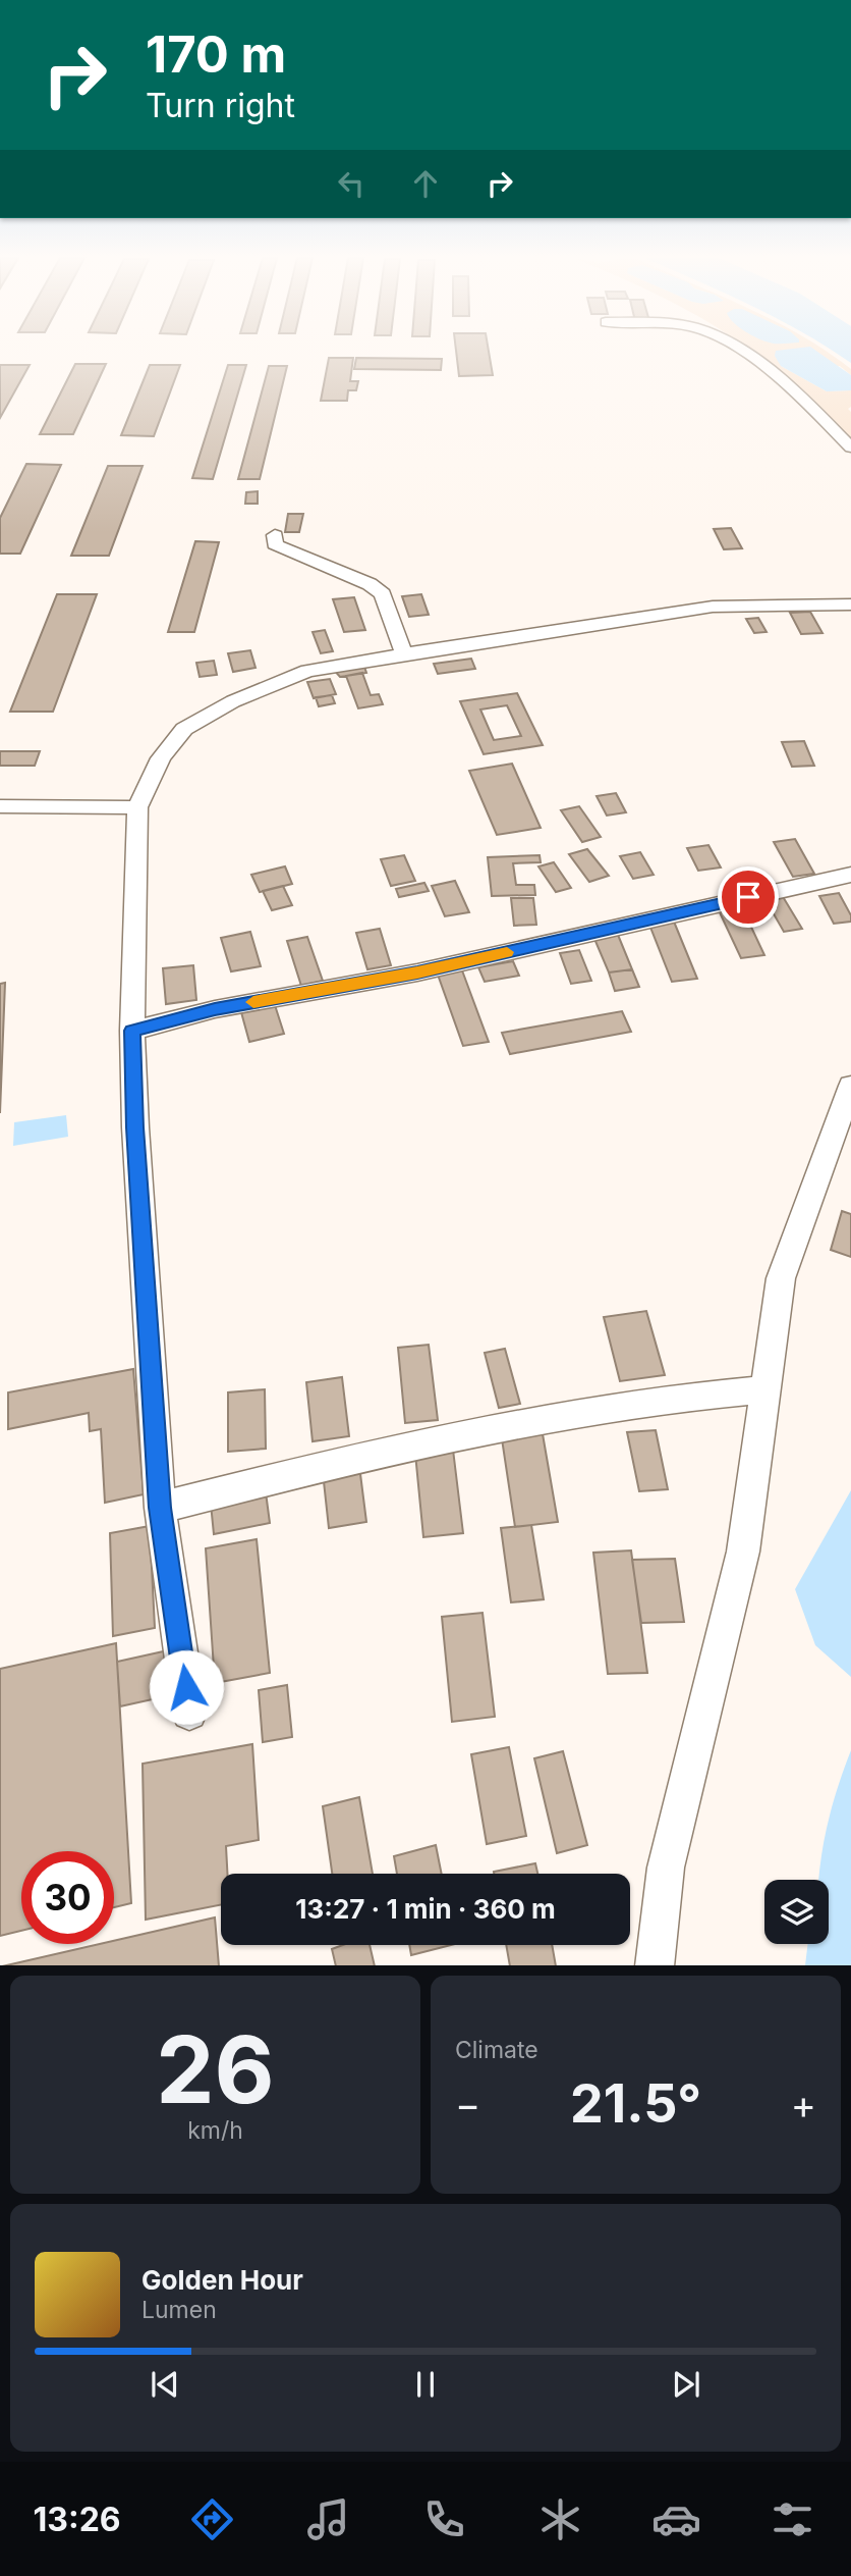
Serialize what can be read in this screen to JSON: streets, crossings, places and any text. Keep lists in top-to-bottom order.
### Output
{
  "page": {
    "turn": ["170 m", "Turn right"],
    "limit": "30",
    "trip": "13:27 · 1 min · 360 m",
    "tile": [
      ["26", "km/h"],
      "Climate"
    ],
    "heat": ["−", "21.5°", "+"],
    "song": ["Golden Hour", "Lumen"],
    "tabs": "13:26"
  }
}
